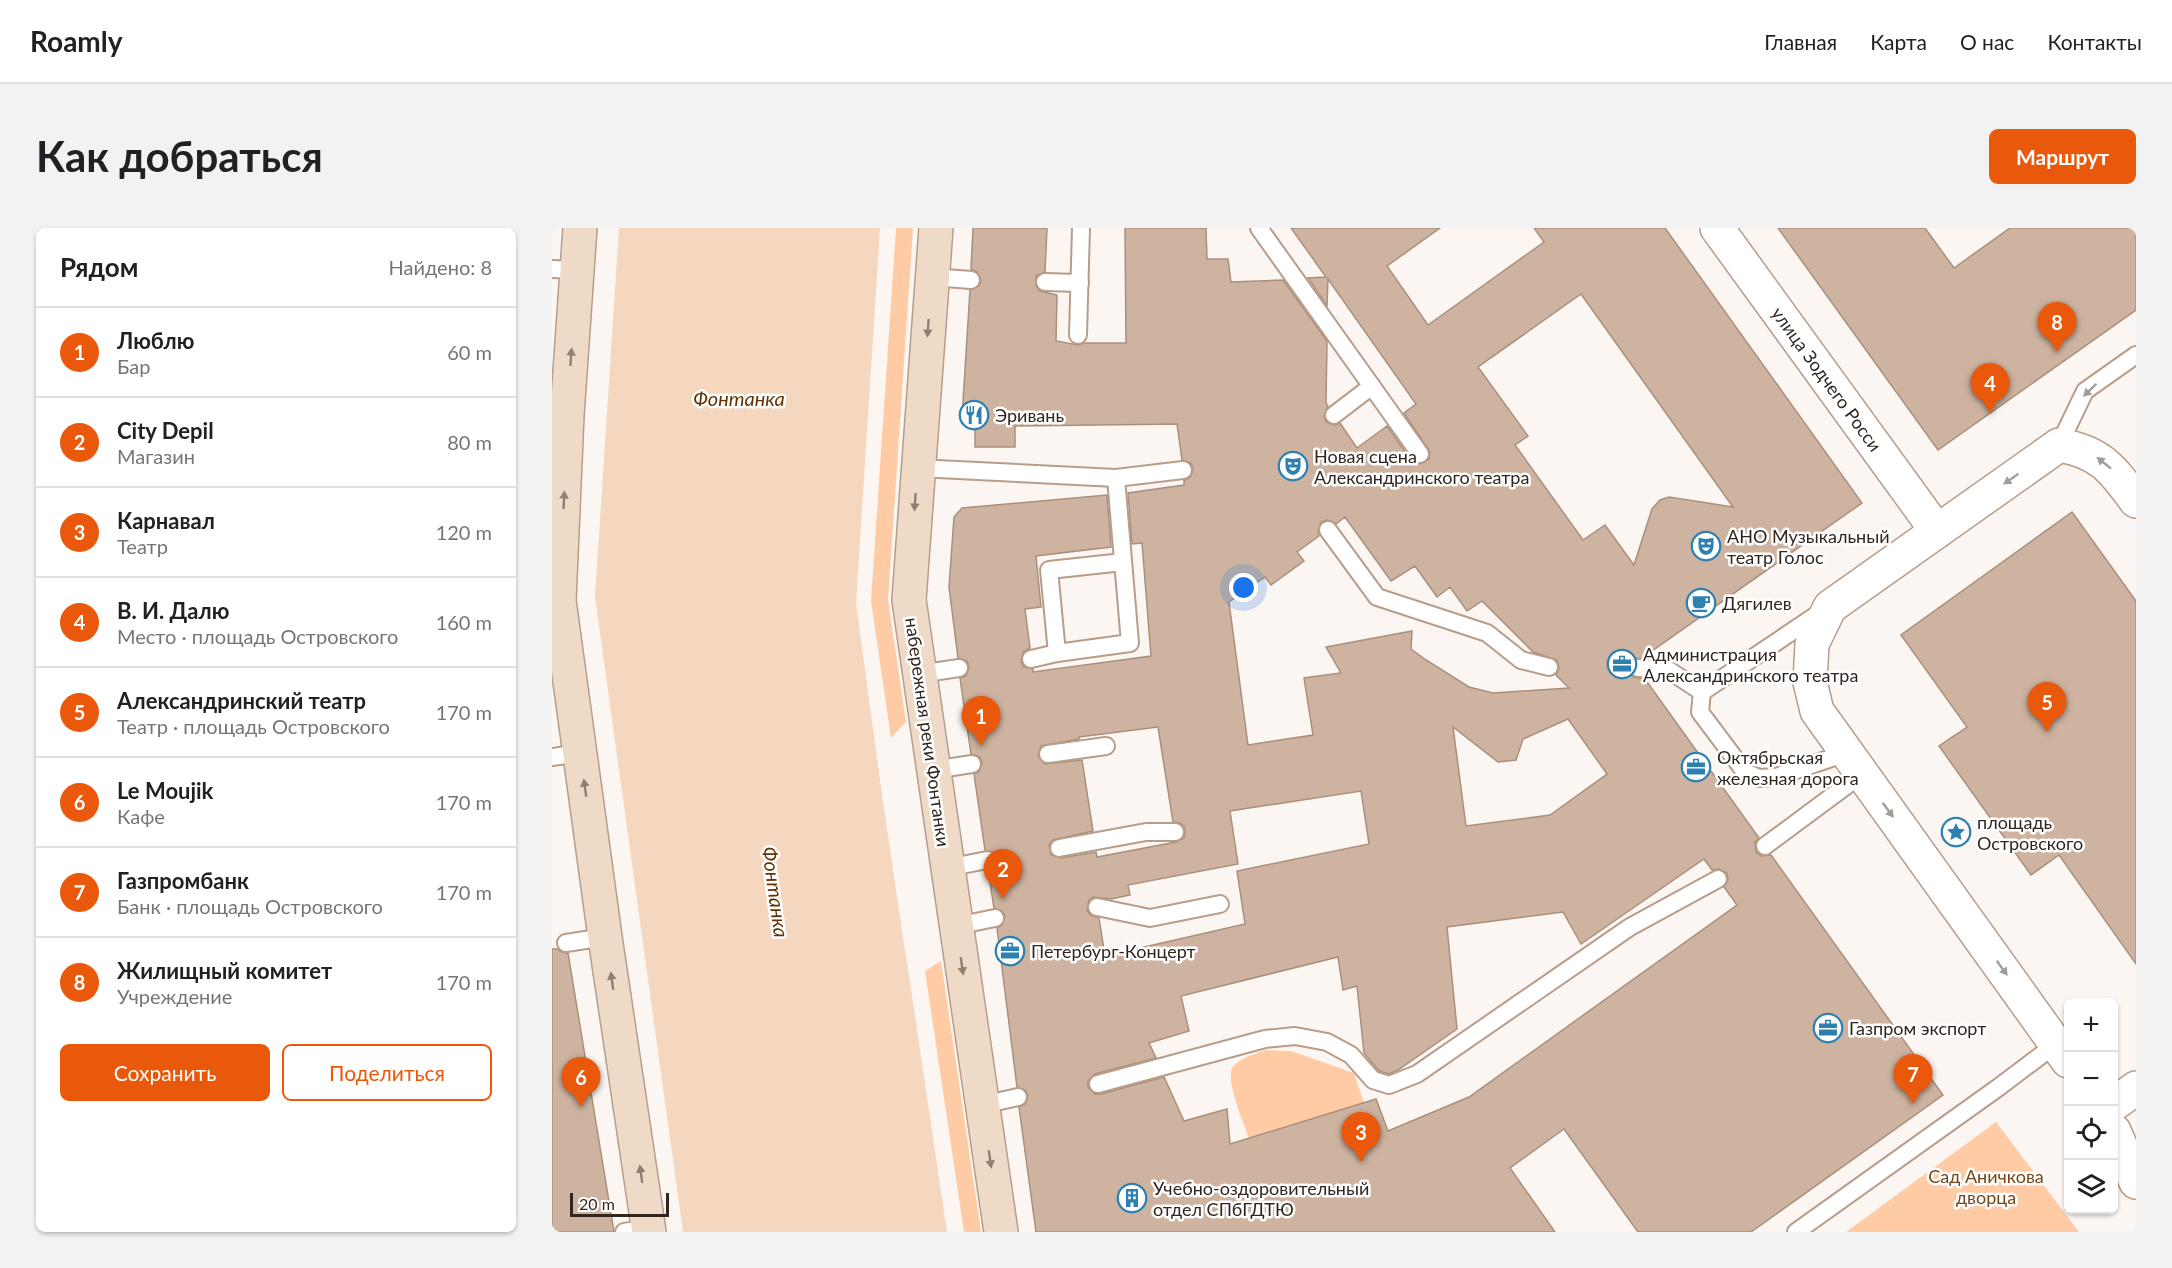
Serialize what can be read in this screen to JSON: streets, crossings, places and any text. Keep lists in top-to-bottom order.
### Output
{
  "streets": {
    "main road": ["набережная реки Фонтанки"],
    "street": ["улица Зодчего Росси"]
  },
  "one_way": ["набережная реки Фонтанки"],
  "water": ["Фонтанка"],
  "parks": ["Сад Аничкова дворца"],
  "places": {
    "restaurant": ["Эривань"],
    "theatre": ["Новая сцена Александринского театра", "АНО Музыкальный театр Голос"],
    "cafe": ["Дягилев"],
    "office": [
      "Администрация Александринского театра",
      "Октябрьская железная дорога",
      "Петербург-Концерт",
      "Газпром экспорт"
    ],
    "place": ["площадь Островского"],
    "building": ["Учебно-оздоровительный отдел СПбГДТЮ"]
  },
  "scale_bar": "20 m",
  "page": {
    "header": "Roamly",
    "nav": [
      "Главная",
      "Карта",
      "О нас",
      "Контакты"
    ],
    "buttons": [
      "Маршрут",
      ["Сохранить", "Поделиться"]
    ],
    "title": "Как добраться",
    "heading": ["Рядом", "Найдено: 8"],
    "pins": [
      "8",
      "4",
      "5",
      "1",
      "2",
      "7",
      "6",
      "3"
    ],
    "list": [
      {
        "mark": "1",
        "name": "Люблю",
        "note": "Бар",
        "value": "60 m"
      },
      {
        "mark": "2",
        "name": "City Depil",
        "note": "Магазин",
        "value": "80 m"
      },
      {
        "mark": "3",
        "name": "Карнавал",
        "note": "Театр",
        "value": "120 m"
      },
      {
        "mark": "4",
        "name": "В. И. Далю",
        "note": "Место · площадь Островского",
        "value": "160 m"
      },
      {
        "mark": "5",
        "name": "Александринский театр",
        "note": "Театр · площадь Островского",
        "value": "170 m"
      },
      {
        "mark": "6",
        "name": "Le Moujik",
        "note": "Кафе",
        "value": "170 m"
      },
      {
        "mark": "7",
        "name": "Газпромбанк",
        "note": "Банк · площадь Островского",
        "value": "170 m"
      },
      {
        "mark": "8",
        "name": "Жилищный комитет",
        "note": "Учреждение",
        "value": "170 m"
      }
    ],
    "map_buttons": ["+", "−"],
    "scale": "20 m"
  }
}
